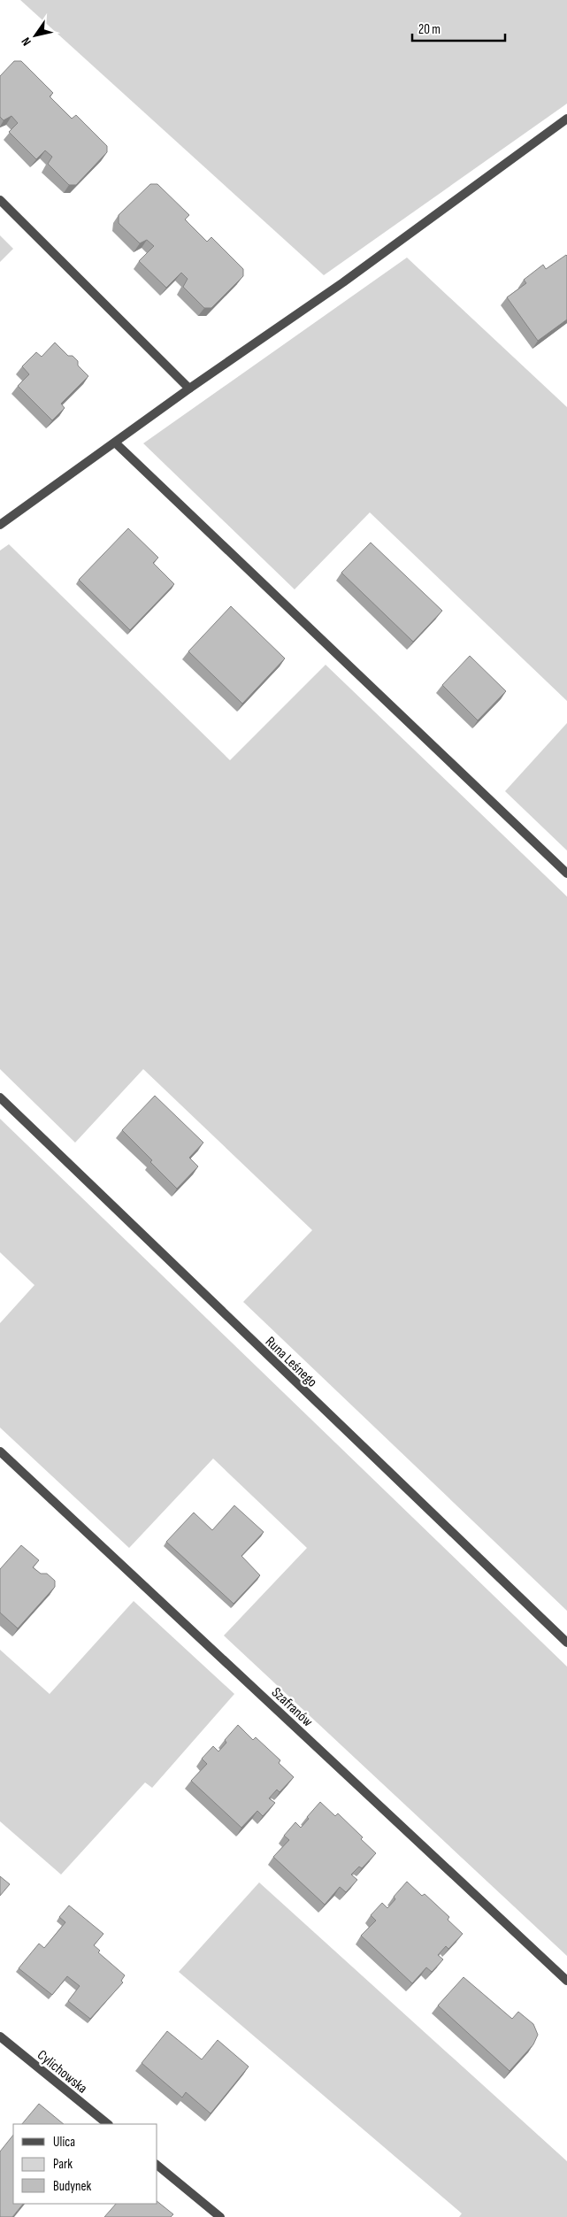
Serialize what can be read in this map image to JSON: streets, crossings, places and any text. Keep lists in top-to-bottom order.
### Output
{
  "streets": {
    "street": ["Runa Leśnego", "Szafranów", "Cylichowska"]
  },
  "legend": ["Ulica", "Park", "Budynek"],
  "scale_bar": "20 m",
  "north": "bottom left"
}
